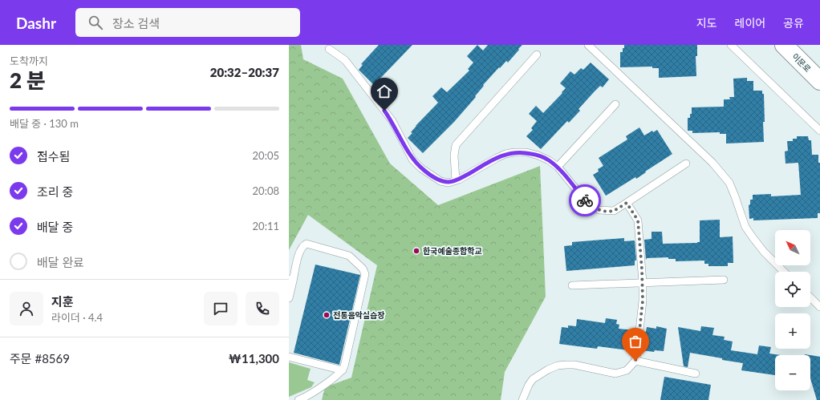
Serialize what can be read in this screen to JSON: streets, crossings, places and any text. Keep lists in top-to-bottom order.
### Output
{
  "streets": {
    "main road": ["이문로"]
  },
  "places": ["한국예술종합학교", "전통음악실습장"],
  "north": "top left",
  "page": {
    "header": "Dashr",
    "search": "장소 검색",
    "nav": ["지도", "레이어", "공유"],
    "heading": ["2 분", "도착까지", "20:32–20:37"],
    "panel": [
      "지훈",
      "라이더 · 4.4",
      "주문 #8569",
      "₩11,300"
    ],
    "bar": "배달 중 · 130 m",
    "list": [
      ["접수됨", "20:05"],
      ["조리 중", "20:08"],
      ["배달 중", "20:11"],
      "배달 완료"
    ],
    "map_buttons": ["+", "−"]
  }
}
